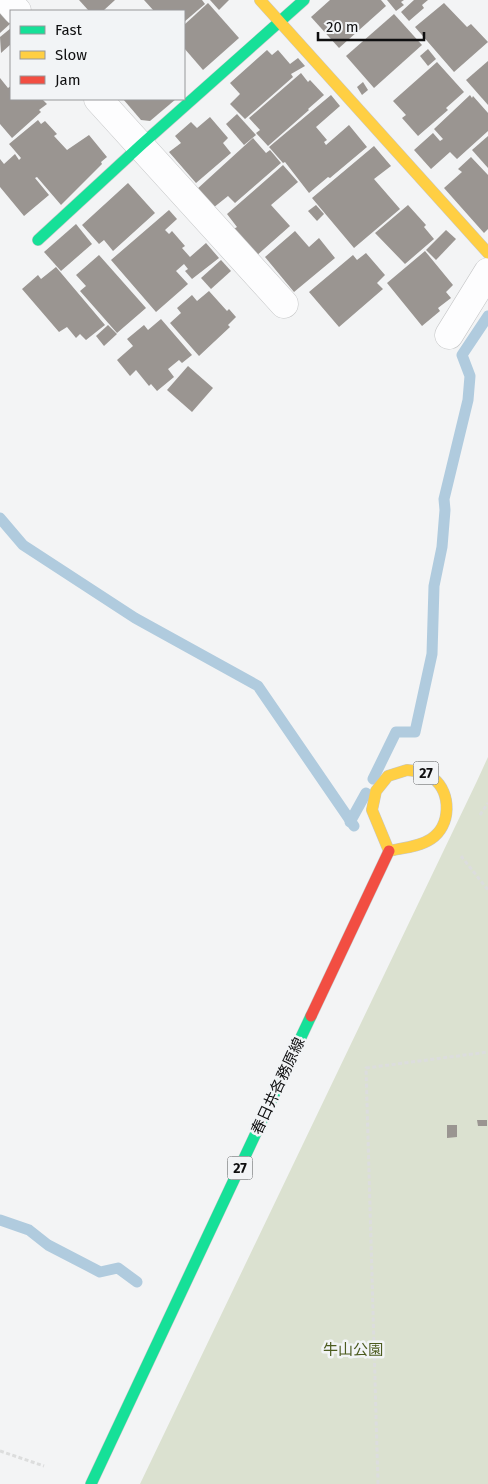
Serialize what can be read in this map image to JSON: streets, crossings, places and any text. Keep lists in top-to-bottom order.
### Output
{
  "streets": {
    "main road": ["27", "春日井各務原線"]
  },
  "crossings": [
    ["27", "春日井各務原線"]
  ],
  "parks": ["牛山公園"],
  "legend": ["Fast", "Slow", "Jam"],
  "scale_bar": "20 m"
}
